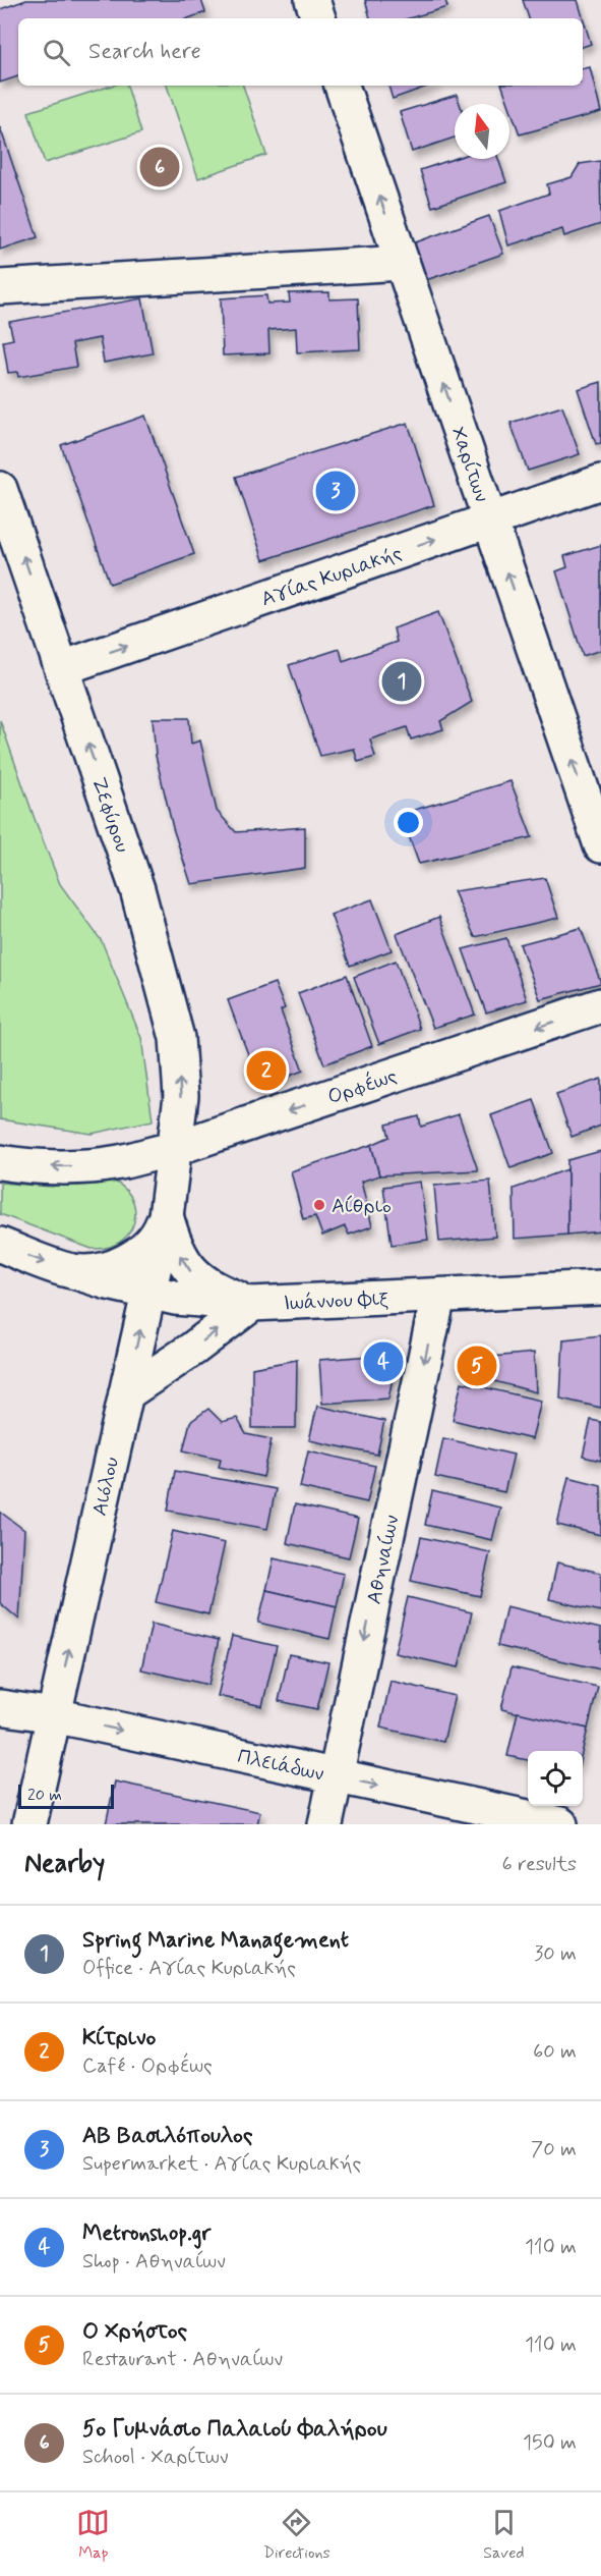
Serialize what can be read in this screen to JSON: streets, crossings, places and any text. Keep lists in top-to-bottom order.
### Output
{
  "streets": {
    "street": [
      "Χαρίτων",
      "Αγίας Κυριακής",
      "Ζεφύρου",
      "Ορφέως",
      "Ιωάννου Φιξ",
      "Αιόλου",
      "Αθηναίων",
      "Πλειάδων"
    ]
  },
  "crossings": [
    ["Χαρίτων", "Αγίας Κυριακής"],
    ["Αγίας Κυριακής", "Ζεφύρου"],
    ["Ζεφύρου", "Ορφέως"],
    ["Ζεφύρου", "Αιόλου"],
    ["Ορφέως", "Αιόλου"],
    ["Ιωάννου Φιξ", "Αιόλου"],
    ["Ιωάννου Φιξ", "Αθηναίων"],
    ["Αιόλου", "Πλειάδων"],
    ["Αθηναίων", "Πλειάδων"]
  ],
  "one_way": [
    "Χαρίτων",
    "Αγίας Κυριακής",
    "Ζεφύρου",
    "Ορφέως",
    "Αιόλου",
    "Αθηναίων",
    "Πλειάδων"
  ],
  "places": ["Αίθριο"],
  "scale_bar": "20 m",
  "north": "top",
  "page": {
    "search": "Search here",
    "pins": [
      "6",
      "3",
      "1",
      "2",
      "4",
      "5"
    ],
    "scale": "20 m",
    "heading": ["Nearby", "6 results"],
    "list": [
      {
        "mark": "1",
        "name": "Spring Marine Management",
        "note": "Office · Αγίας Κυριακής",
        "value": "30 m"
      },
      {
        "mark": "2",
        "name": "Κίτρινο",
        "note": "Café · Ορφέως",
        "value": "60 m"
      },
      {
        "mark": "3",
        "name": "ΑΒ Βασιλόπουλος",
        "note": "Supermarket · Αγίας Κυριακής",
        "value": "70 m"
      },
      {
        "mark": "4",
        "name": "Metronshop.gr",
        "note": "Shop · Αθηναίων",
        "value": "110 m"
      },
      {
        "mark": "5",
        "name": "Ο Χρήστος",
        "note": "Restaurant · Αθηναίων",
        "value": "110 m"
      },
      {
        "mark": "6",
        "name": "5ο Γυμνάσιο Παλαιού Φαλήρου",
        "note": "School · Χαρίτων",
        "value": "150 m"
      }
    ],
    "nav": ["Map", "Directions", "Saved"]
  }
}
